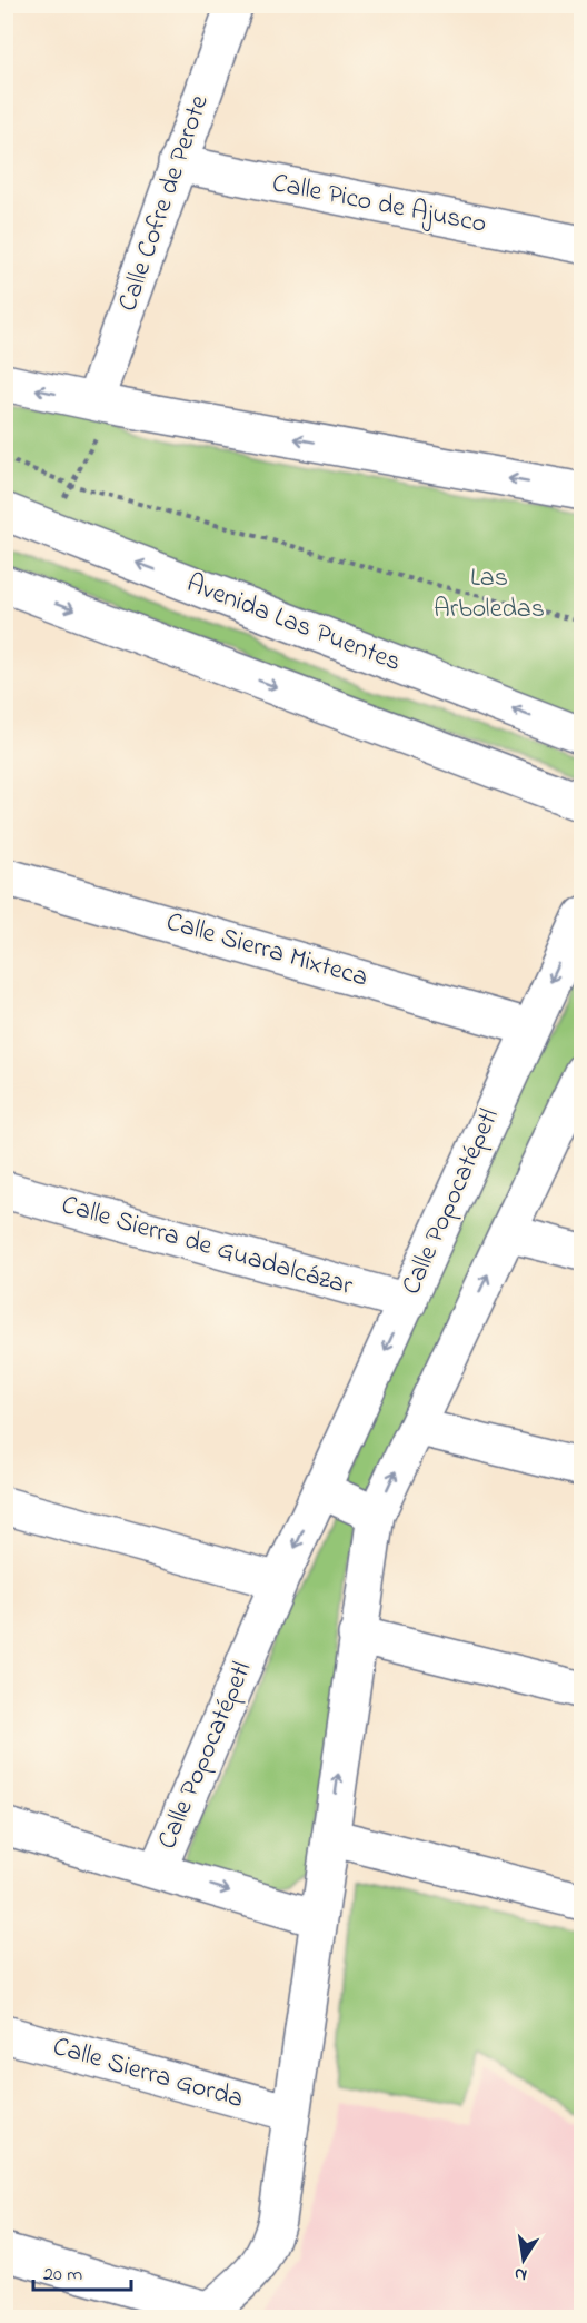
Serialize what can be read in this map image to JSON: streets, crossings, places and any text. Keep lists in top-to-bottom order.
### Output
{
  "streets": {
    "street": [
      "Calle Cofre de Perote",
      "Calle Pico de Ajusco",
      "Avenida Las Puentes",
      "Calle Sierra Mixteca",
      "Calle Popocatépetl",
      "Calle Sierra de Guadalcázar",
      "Calle Sierra Gorda"
    ]
  },
  "crossings": [
    ["Calle Cofre de Perote", "Calle Pico de Ajusco"],
    ["Calle Sierra Mixteca", "Calle Popocatépetl"],
    ["Calle Popocatépetl", "Calle Sierra de Guadalcázar"]
  ],
  "parks": ["Las Arboledas"],
  "scale_bar": "20 m",
  "north": "bottom"
}
